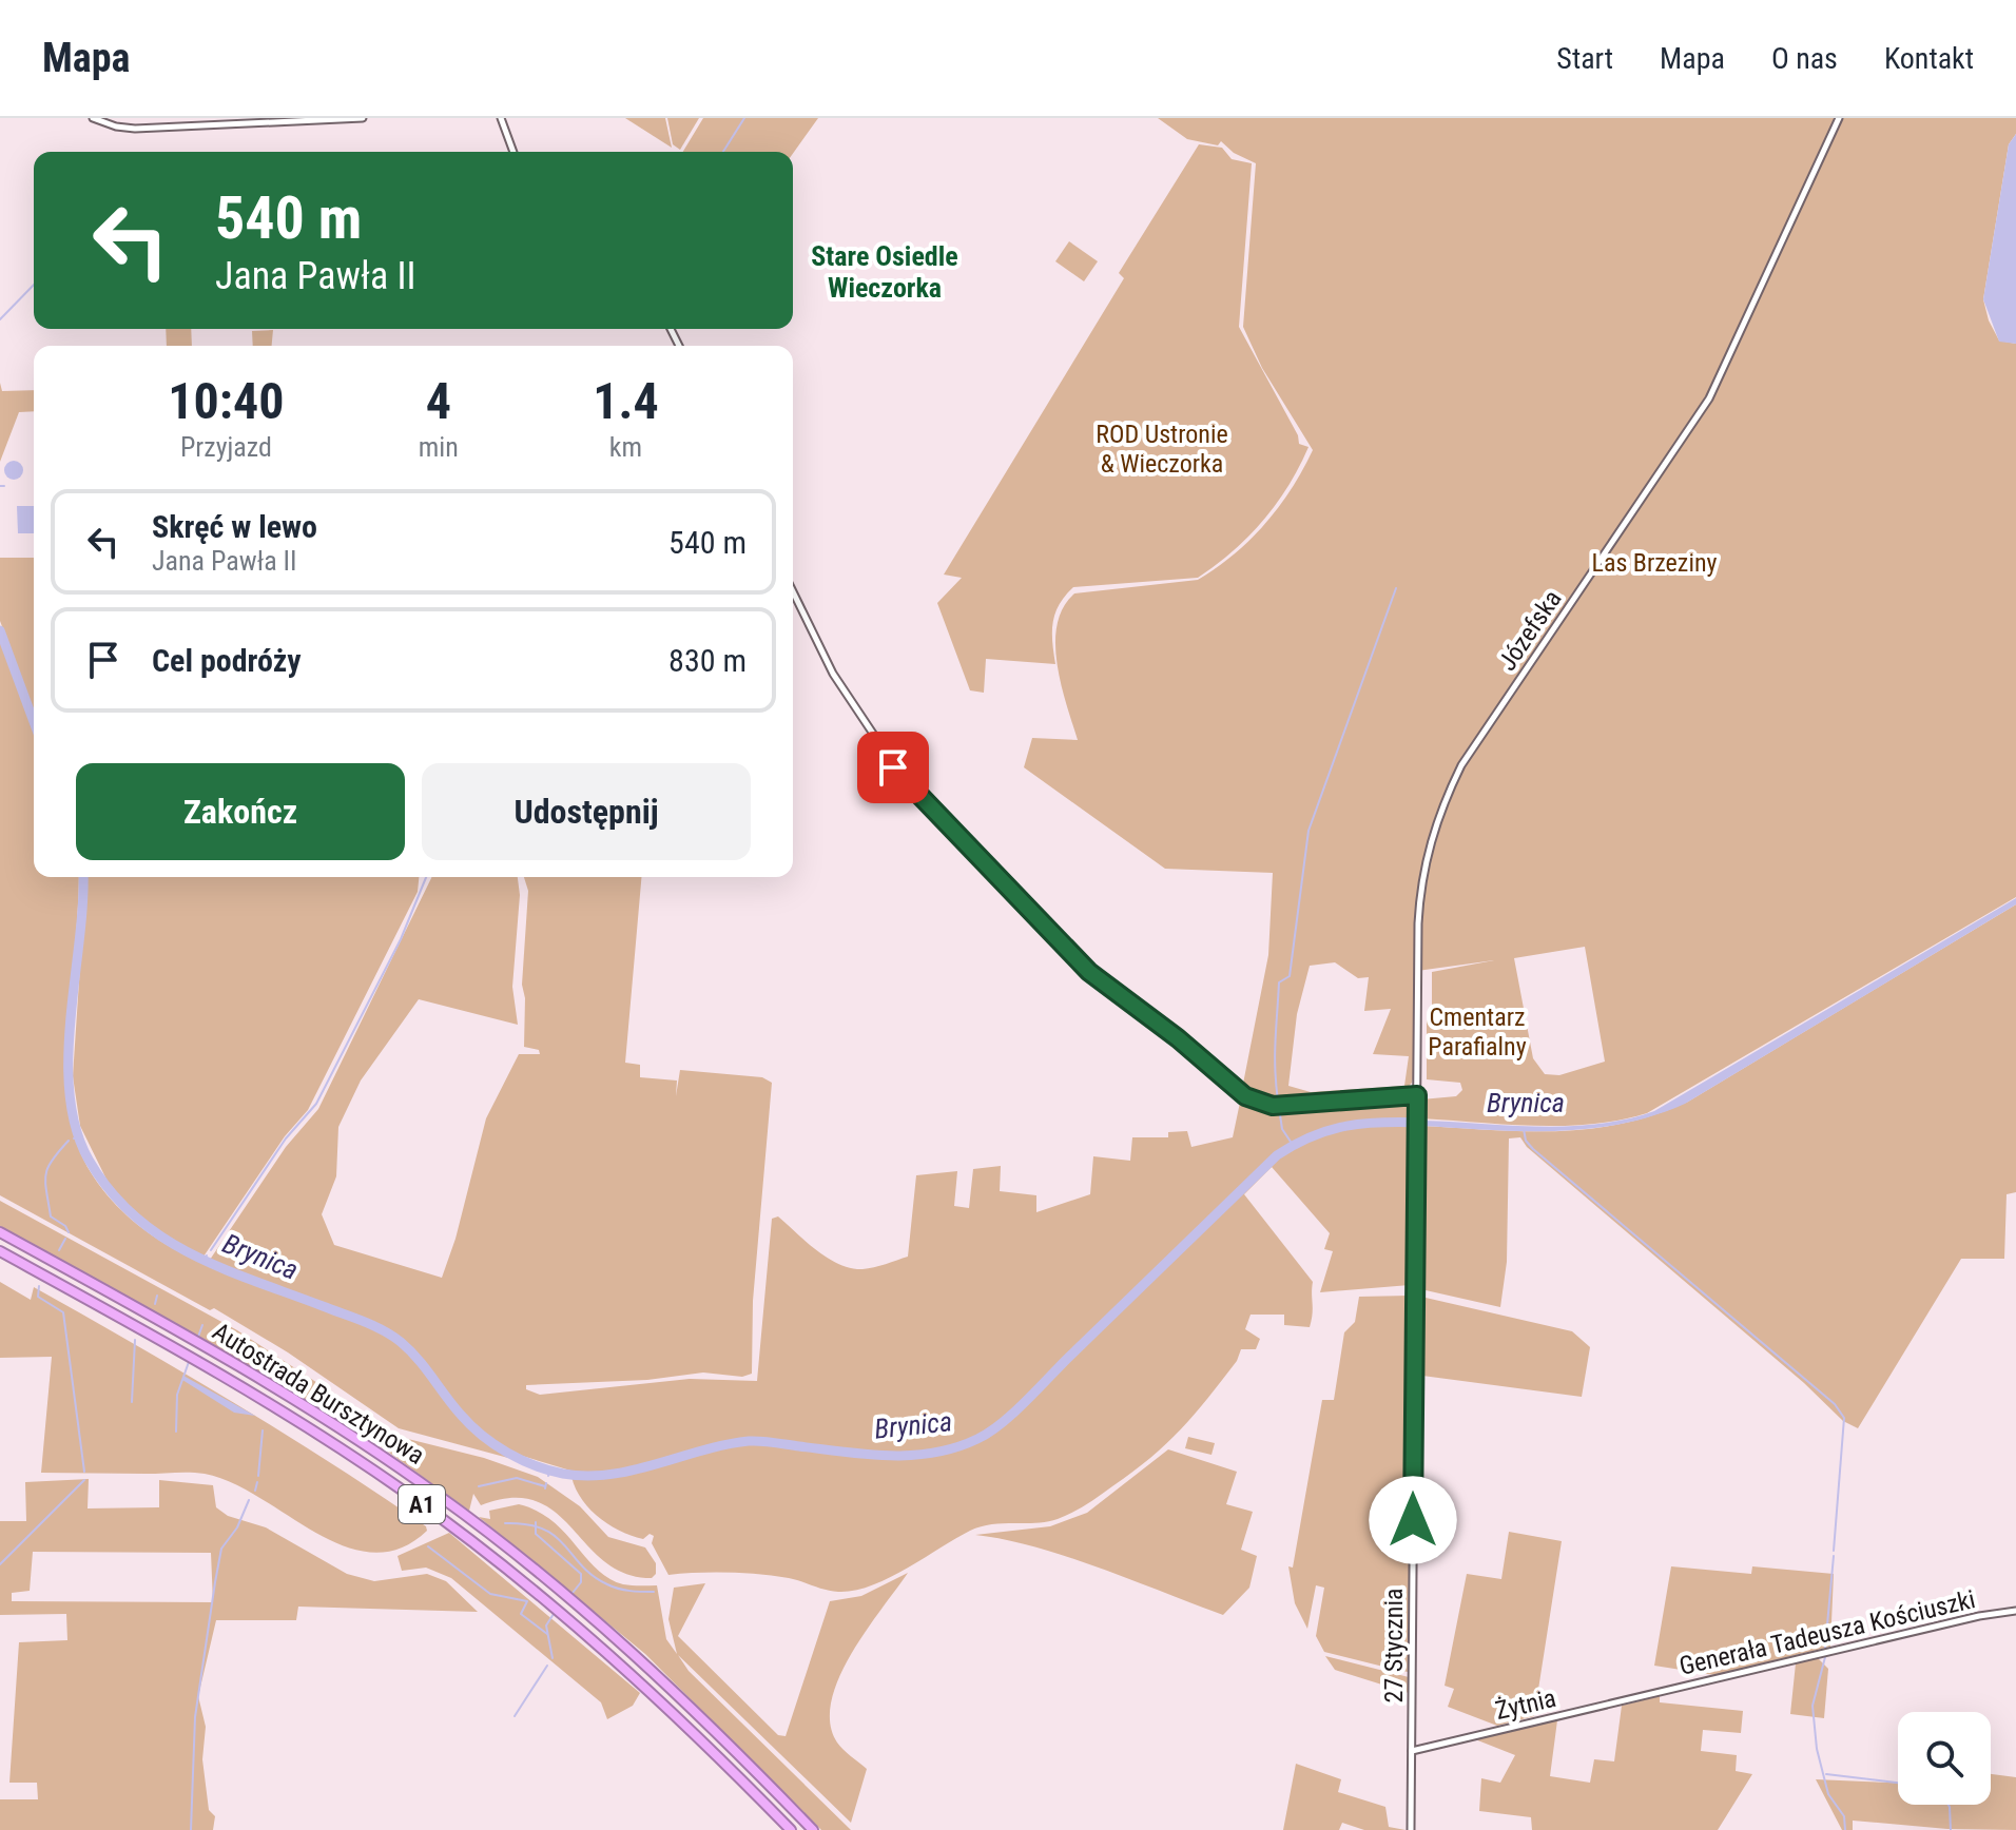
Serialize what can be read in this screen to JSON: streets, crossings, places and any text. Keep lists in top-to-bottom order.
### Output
{
  "streets": {
    "highway": ["Autostrada Bursztynowa", "A1"],
    "street": [
      "Józefska",
      "Generała Tadeusza Kościuszki",
      "27 Stycznia",
      "Żytnia"
    ]
  },
  "crossings": [
    ["Józefska", "27 Stycznia"],
    ["Generała Tadeusza Kościuszki", "Żytnia"],
    ["27 Stycznia", "Żytnia"]
  ],
  "districts": ["Stare Osiedle Wieczorka"],
  "water": ["Brynica"],
  "parks": ["ROD Ustronie & Wieczorka", "Las Brzeziny", "Cmentarz Parafialny"],
  "page": {
    "header": "Mapa",
    "nav": [
      "Start",
      "Mapa",
      "O nas",
      "Kontakt"
    ],
    "turn": ["540 m", "Jana Pawła II"],
    "eta": [
      "10:40",
      "Przyjazd",
      "4",
      "min",
      "1.4",
      "km"
    ],
    "list": [
      {
        "name": "Skręć w lewo",
        "note": "Jana Pawła II",
        "value": "540 m"
      },
      {
        "name": "Cel podróży",
        "value": "830 m"
      }
    ],
    "buttons": ["Zakończ", "Udostępnij"]
  }
}
